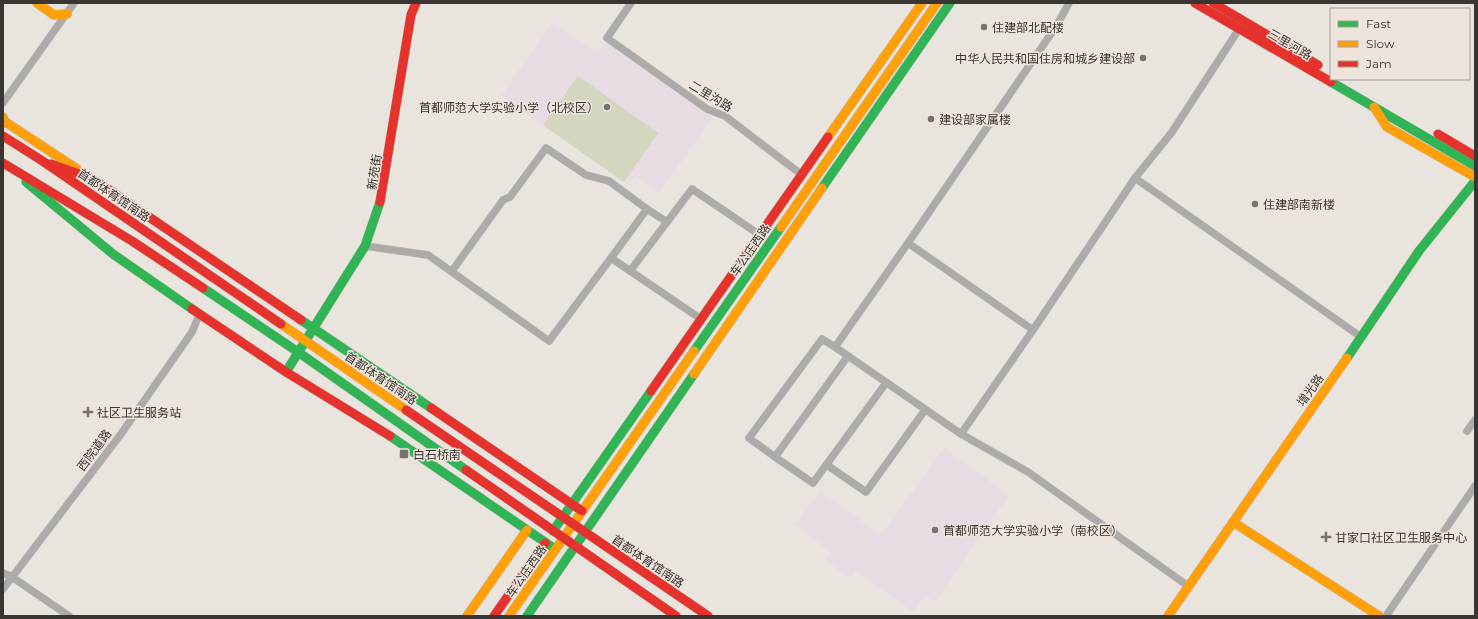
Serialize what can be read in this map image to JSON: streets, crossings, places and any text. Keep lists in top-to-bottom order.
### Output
{
  "streets": {
    "main road": [
      "三里河路",
      "新苑街",
      "首都体育馆南路",
      "车公庄西路",
      "增光路"
    ],
    "street": ["二里沟路", "西院道路"]
  },
  "crossings": [
    ["二里沟路", "车公庄西路"],
    ["新苑街", "首都体育馆南路"],
    ["首都体育馆南路", "车公庄西路"]
  ],
  "places": {
    "other": [
      "住建部北配楼",
      "中华人民共和国住房和城乡建设部",
      "首都师范大学实验小学（北校区）",
      "建设部家属楼",
      "住建部南新楼",
      "首都师范大学实验小学（南校区）"
    ],
    "health": ["社区卫生服务站", "甘家口社区卫生服务中心"],
    "transit": ["白石桥南"]
  },
  "legend": ["Fast", "Slow", "Jam"]
}
